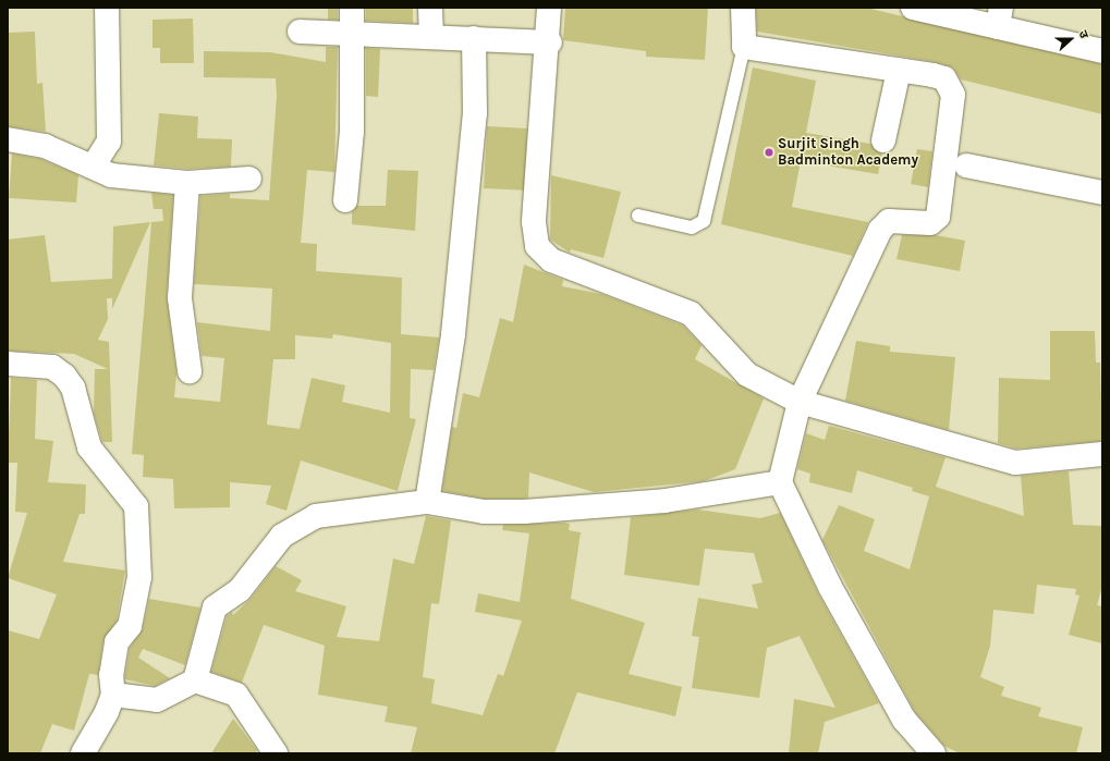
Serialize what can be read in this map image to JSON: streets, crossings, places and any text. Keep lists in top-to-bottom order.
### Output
{
  "places": ["Surjit Singh Badminton Academy"],
  "north": "right"
}
